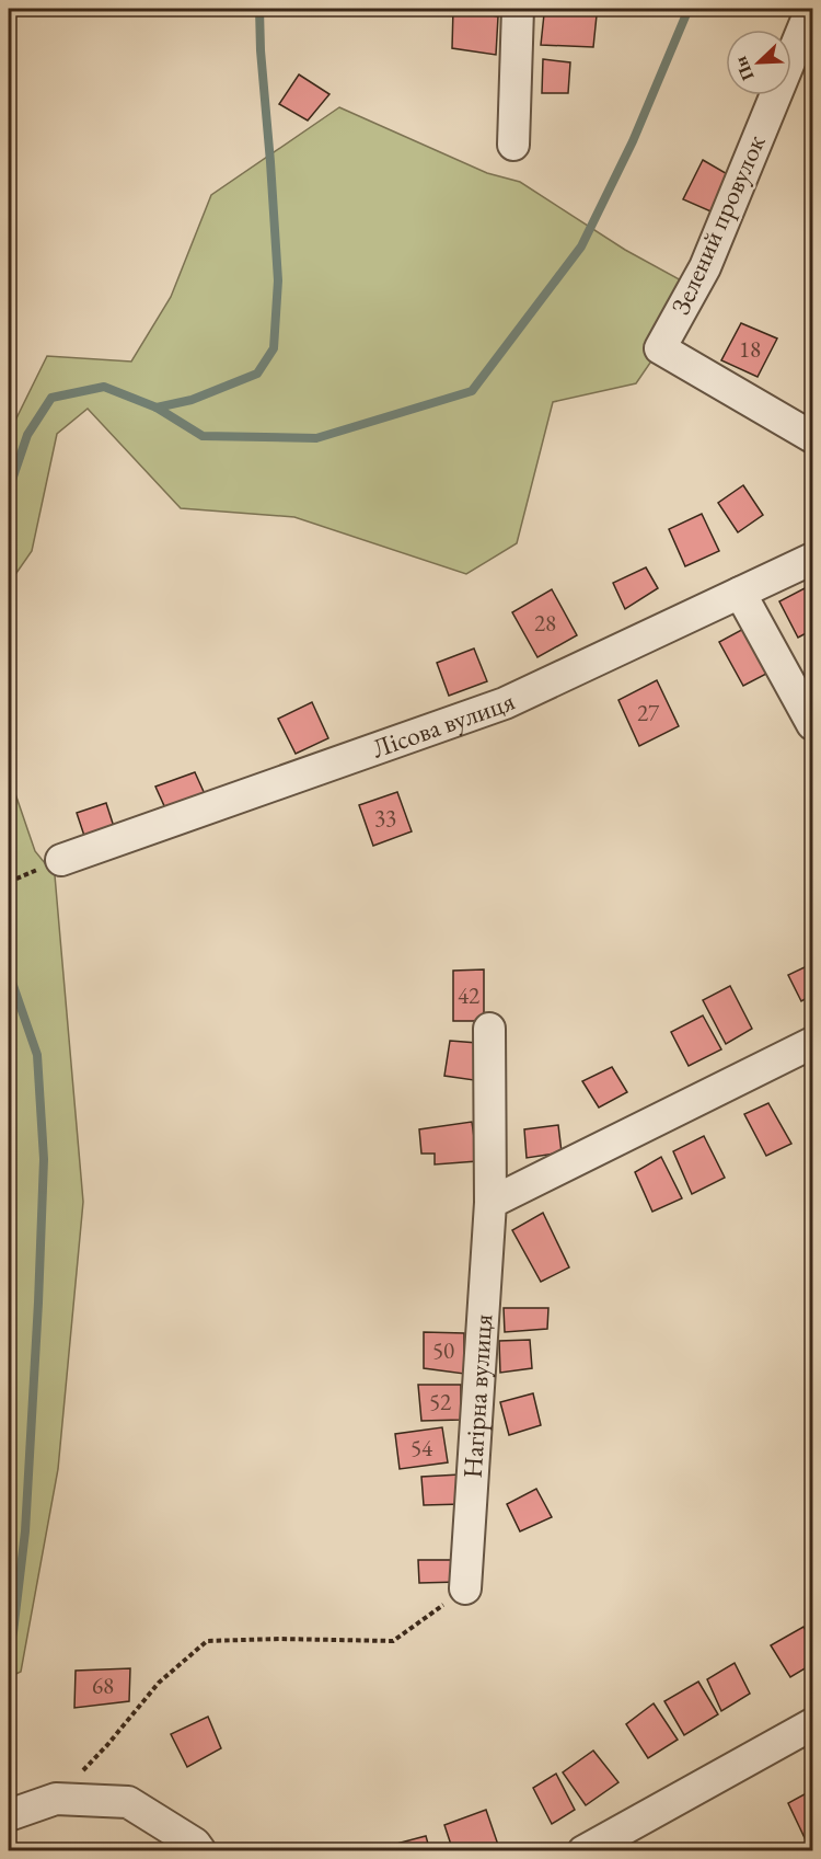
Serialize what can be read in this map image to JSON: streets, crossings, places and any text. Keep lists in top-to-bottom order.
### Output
{
  "streets": {
    "street": ["Зелений провулок", "Лісова вулиця", "Нагірна вулиця"]
  },
  "house_numbers": [
    "18",
    "28",
    "27",
    "33",
    "42",
    "50",
    "52",
    "54",
    "68"
  ],
  "north": "bottom left"
}
